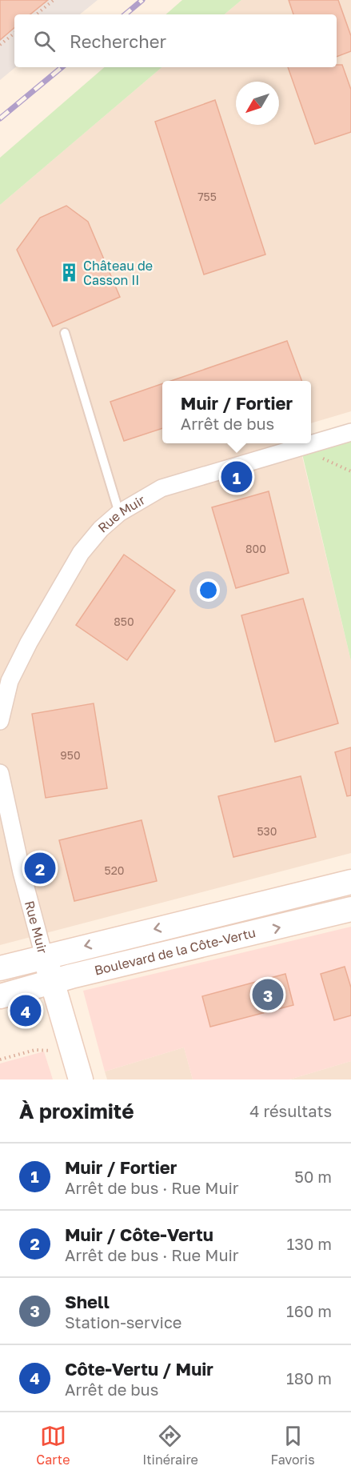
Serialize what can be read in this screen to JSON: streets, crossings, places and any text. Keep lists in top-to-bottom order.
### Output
{
  "streets": {
    "main road": ["Rue Muir", "Boulevard de la Côte-Vertu"]
  },
  "crossings": [
    ["Rue Muir", "Boulevard de la Côte-Vertu"]
  ],
  "places": {
    "building": ["Château de Casson II"]
  },
  "house_numbers": [
    "755",
    "800",
    "850",
    "950",
    "530",
    "520"
  ],
  "north": "bottom left",
  "page": {
    "search": "Rechercher",
    "popup": ["Muir / Fortier", "Arrêt de bus"],
    "pins": [
      "1",
      "2",
      "3",
      "4"
    ],
    "heading": ["À proximité", "4 résultats"],
    "list": [
      {
        "mark": "1",
        "name": "Muir / Fortier",
        "note": "Arrêt de bus · Rue Muir",
        "value": "50 m"
      },
      {
        "mark": "2",
        "name": "Muir / Côte-Vertu",
        "note": "Arrêt de bus · Rue Muir",
        "value": "130 m"
      },
      {
        "mark": "3",
        "name": "Shell",
        "note": "Station-service",
        "value": "160 m"
      },
      {
        "mark": "4",
        "name": "Côte-Vertu / Muir",
        "note": "Arrêt de bus",
        "value": "180 m"
      }
    ],
    "nav": ["Carte", "Itinéraire", "Favoris"]
  }
}
